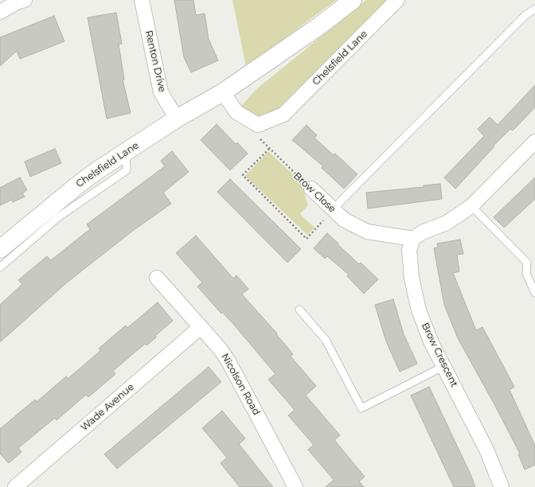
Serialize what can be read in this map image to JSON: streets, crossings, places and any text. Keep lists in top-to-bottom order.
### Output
{
  "streets": {
    "street": [
      "Chelsfield Lane",
      "Renton Drive",
      "Brow Close",
      "Brow Crescent",
      "Nicolson Road",
      "Wade Avenue"
    ]
  },
  "crossings": [
    ["Chelsfield Lane", "Renton Drive"],
    ["Brow Close", "Brow Crescent"],
    ["Nicolson Road", "Wade Avenue"]
  ]
}
